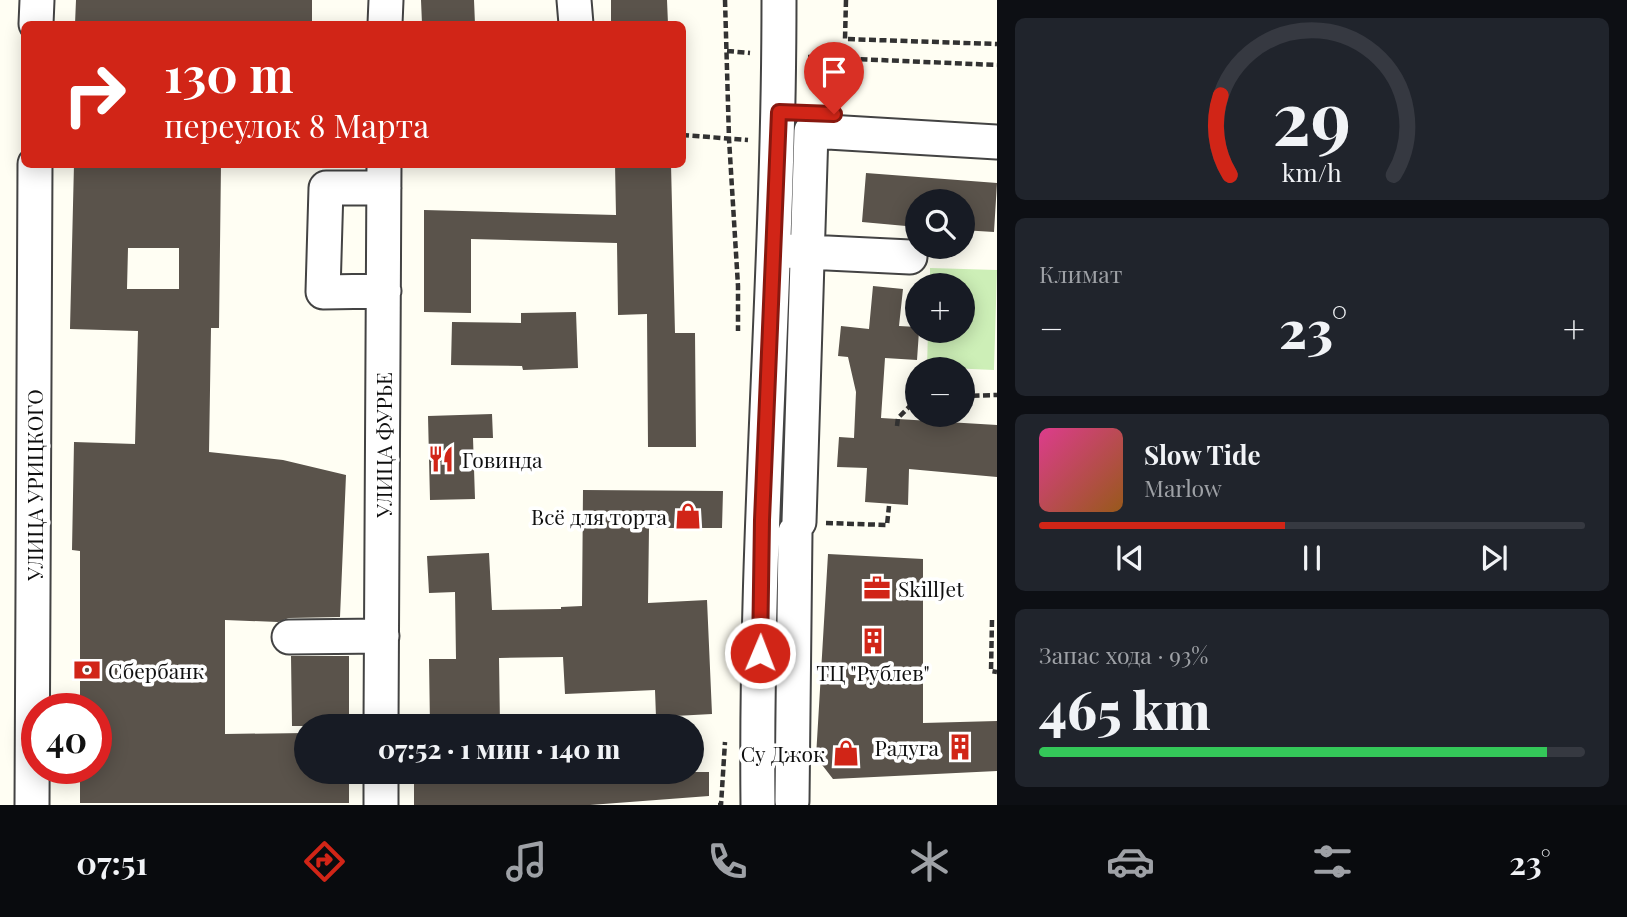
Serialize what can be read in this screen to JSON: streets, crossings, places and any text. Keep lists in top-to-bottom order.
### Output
{
  "streets": {
    "street": ["УЛИЦА ФУРЬЕ", "УЛИЦА УРИЦКОГО"]
  },
  "places": {
    "restaurant": ["Говинда"],
    "shop": ["Всё для торта", "Су Джок"],
    "office": ["SkillJet"],
    "building": ["ТЦ \"Рублев\"", "Радуга"],
    "bank": ["Сбербанк"]
  },
  "page": {
    "turn": ["130 m", "переулок 8 Марта"],
    "map_buttons": ["+", "−"],
    "tile": [
      "Климат",
      ["Запас хода · 93%", "465 km"]
    ],
    "heat": ["−", "23°", "+"],
    "song": ["Slow Tide", "Marlow"],
    "limit": "40",
    "trip": "07:52 · 1 мин · 140 m",
    "tabs": ["07:51", "23°"],
    "gauge": ["29", "km/h"]
  }
}
